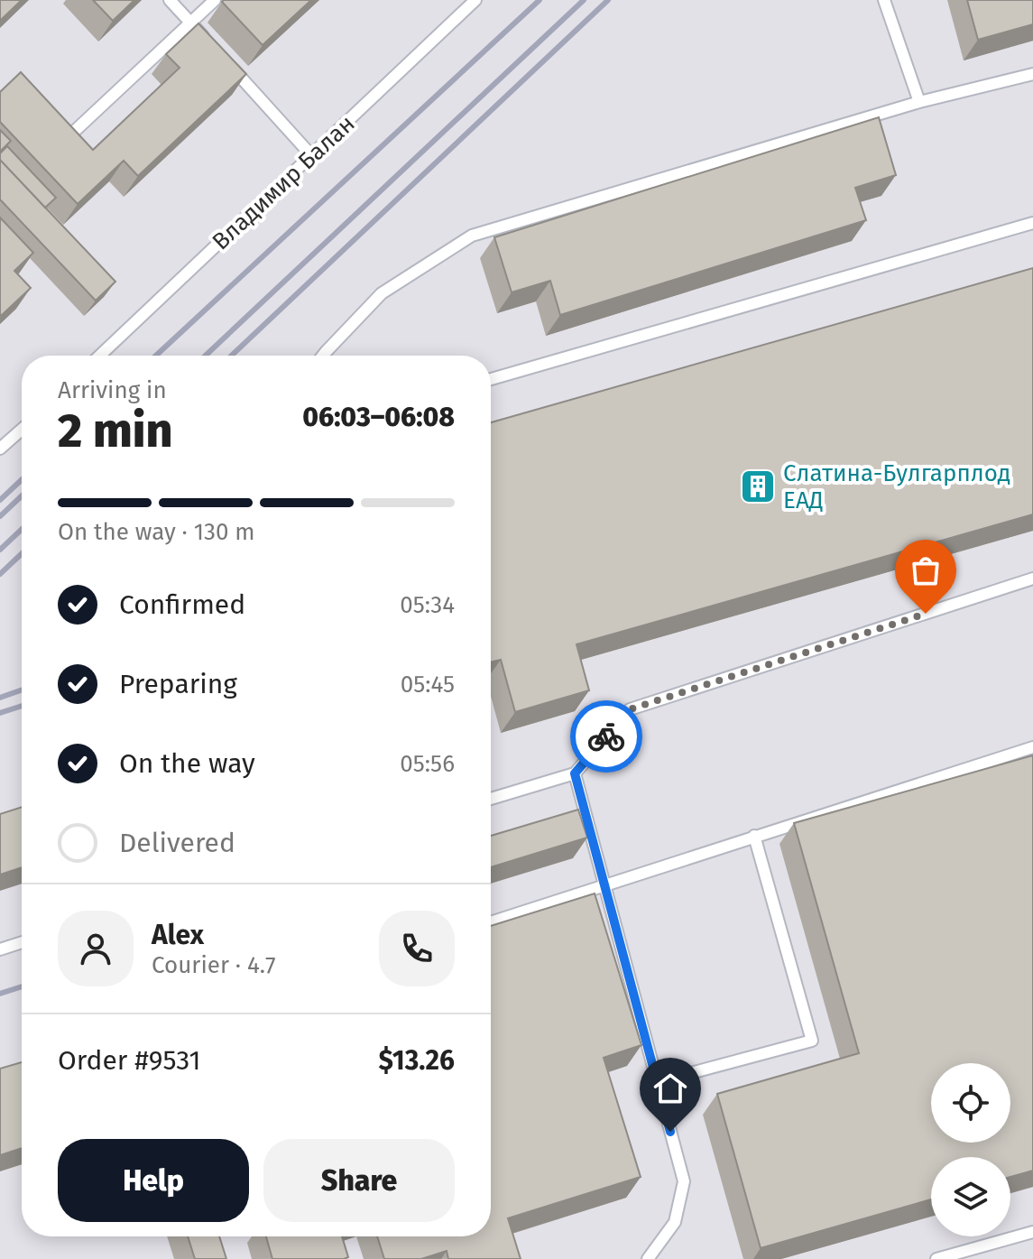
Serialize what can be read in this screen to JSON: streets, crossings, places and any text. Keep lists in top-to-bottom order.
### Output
{
  "streets": {
    "lane": ["Владимир Балан"]
  },
  "places": {
    "building": ["Слатина-Булгарплод ЕАД"]
  },
  "page": {
    "heading": ["2 min", "Arriving in", "06:03–06:08"],
    "panel": [
      "Alex",
      "Courier · 4.7",
      "Order #9531",
      "$13.26"
    ],
    "bar": "On the way · 130 m",
    "list": [
      ["Confirmed", "05:34"],
      ["Preparing", "05:45"],
      ["On the way", "05:56"],
      "Delivered"
    ],
    "buttons": ["Help", "Share"]
  }
}
